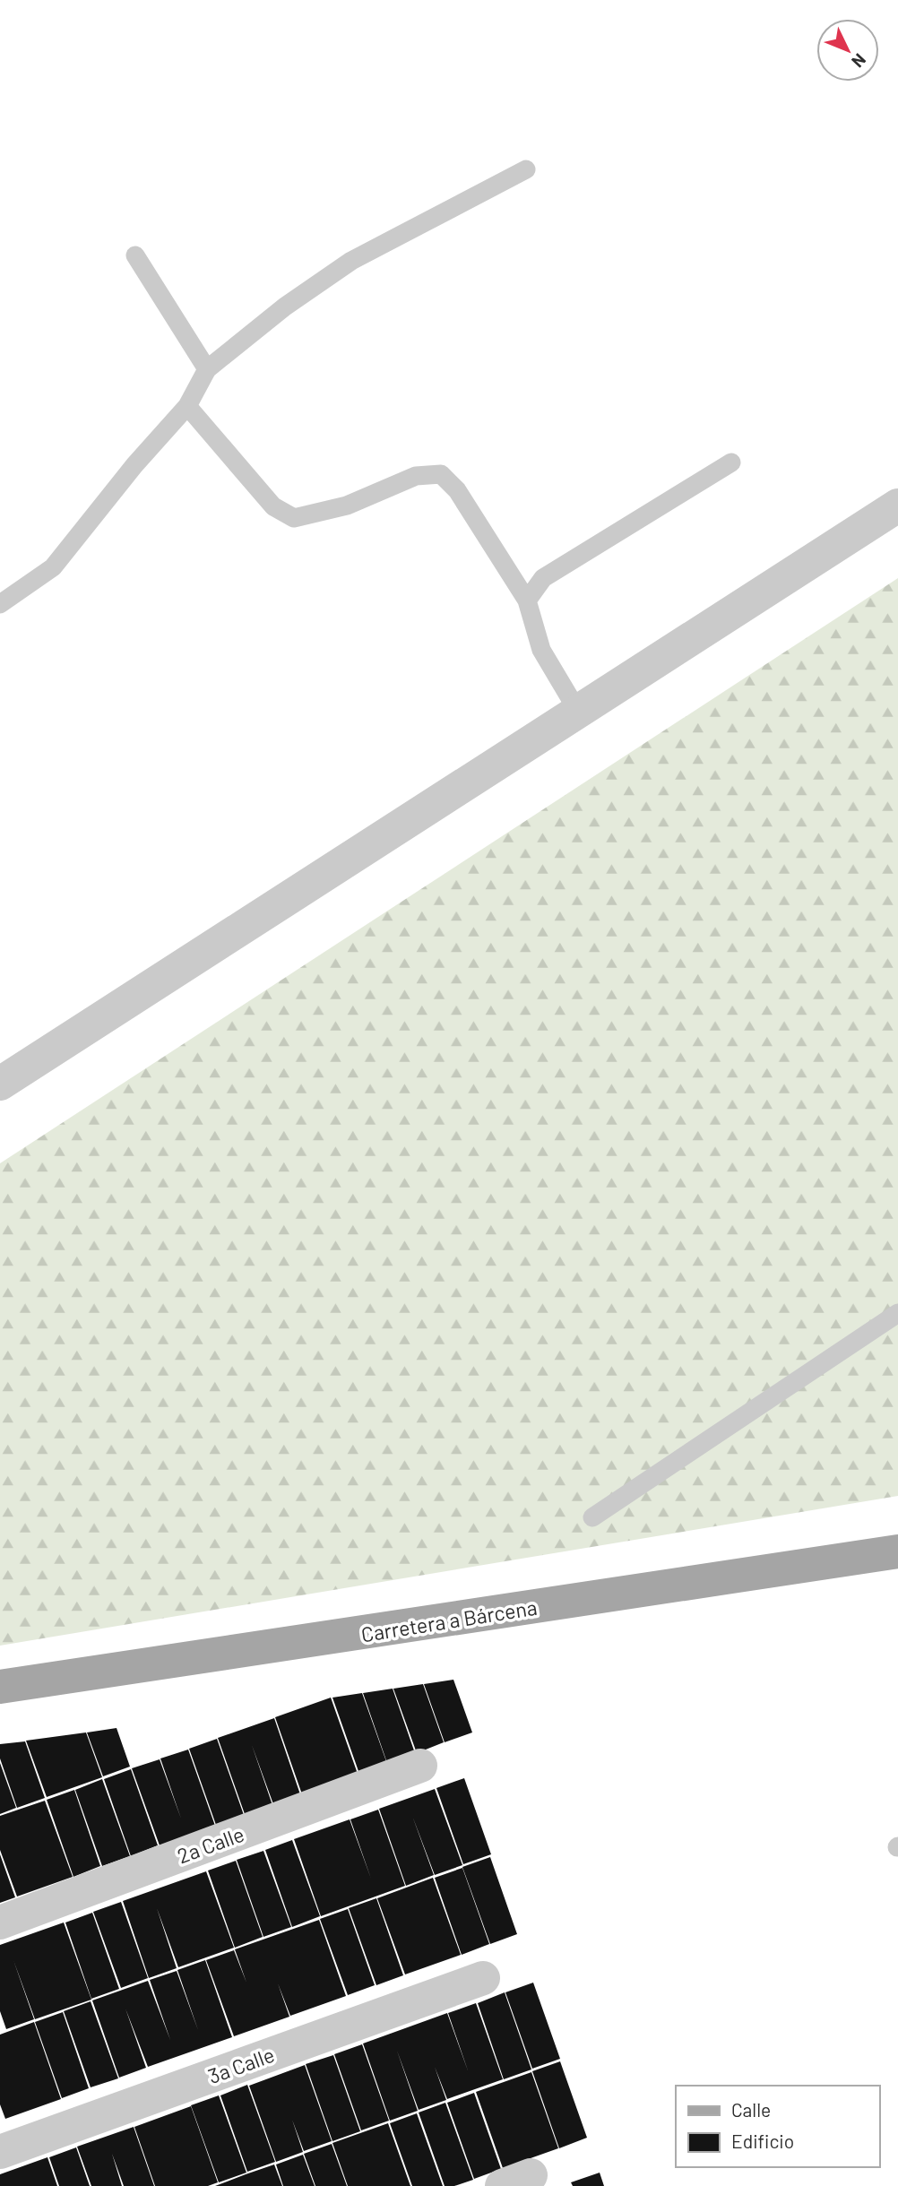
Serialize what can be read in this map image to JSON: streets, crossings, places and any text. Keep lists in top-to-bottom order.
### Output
{
  "streets": {
    "main road": ["Carretera a Bárcena"],
    "street": ["2a Calle", "3a Calle"]
  },
  "legend": ["Calle", "Edificio"],
  "north": "bottom right"
}
